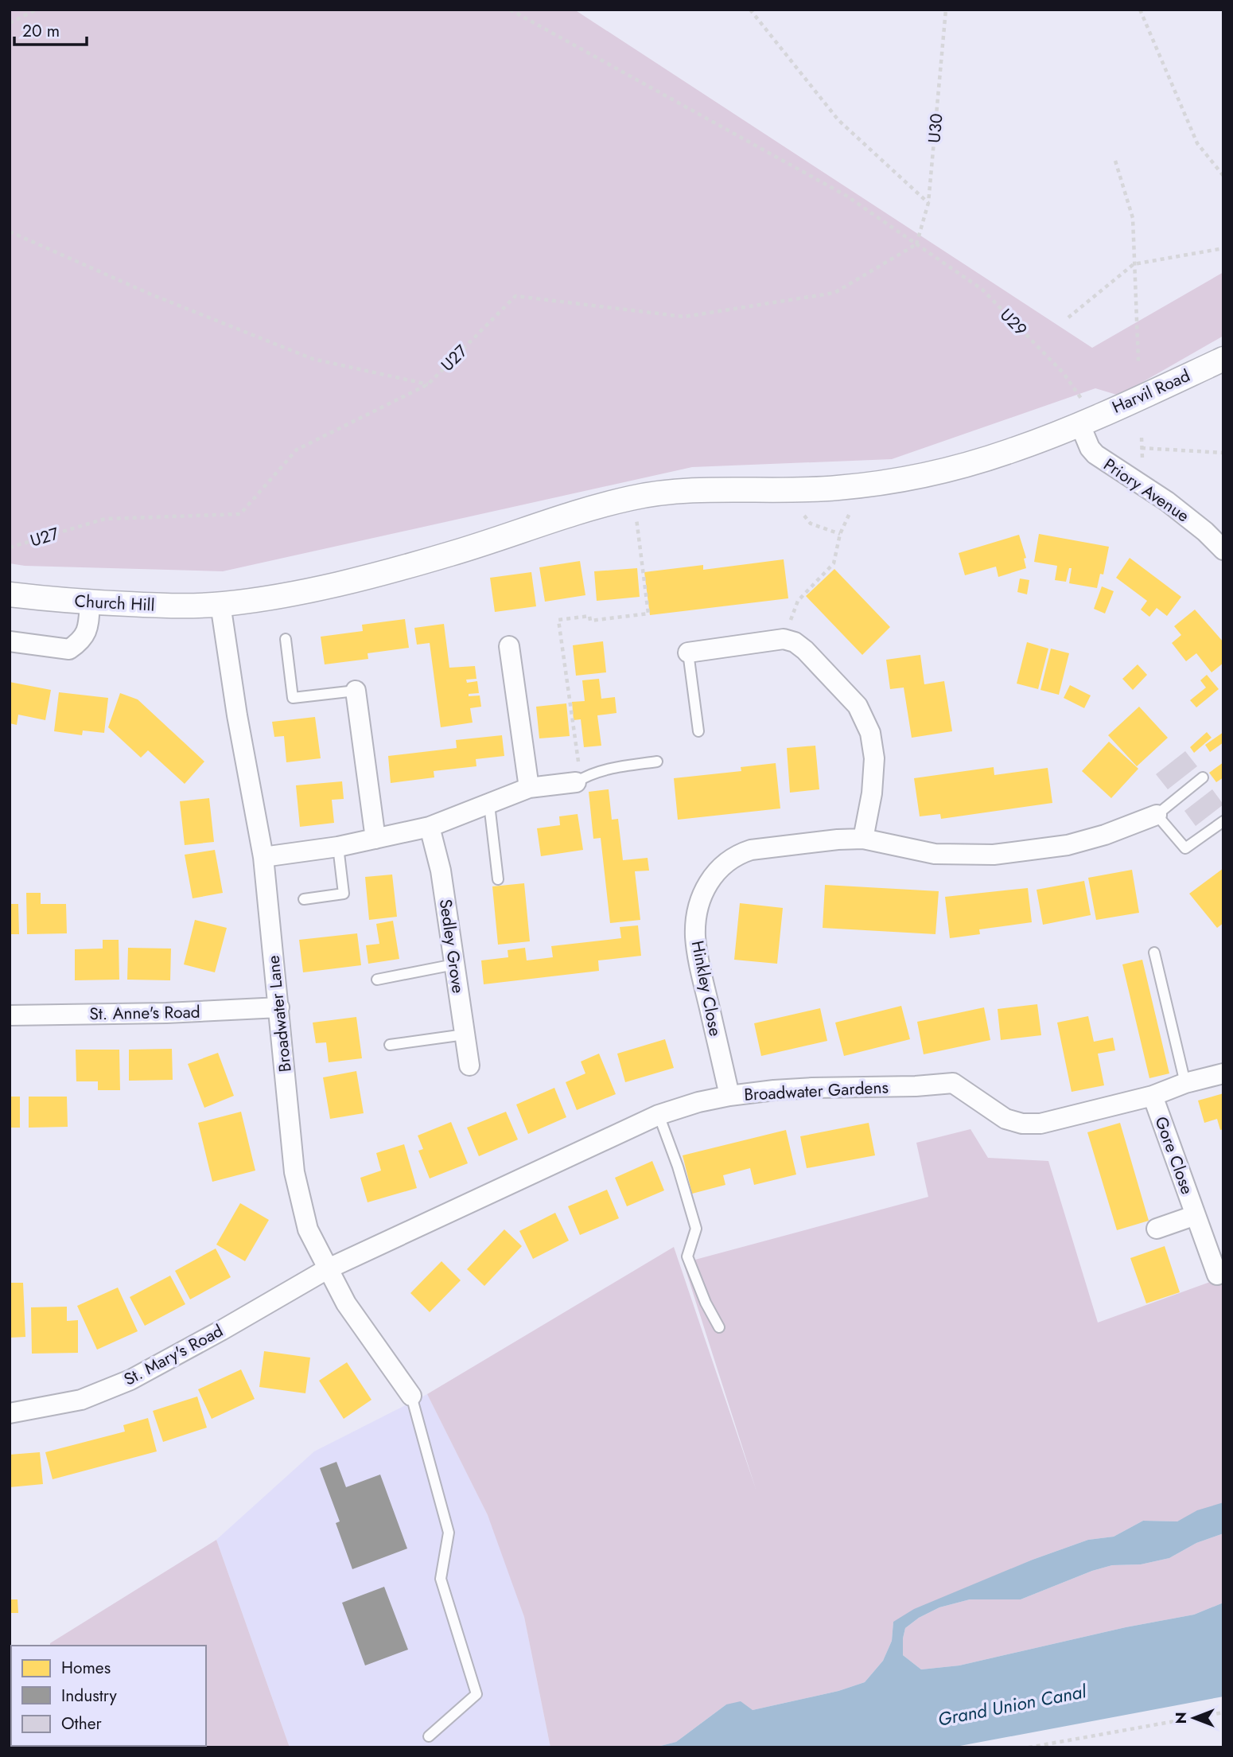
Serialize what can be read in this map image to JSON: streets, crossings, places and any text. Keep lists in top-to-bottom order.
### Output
{
  "streets": {
    "street": [
      "Harvil Road",
      "Priory Avenue",
      "Church Hill",
      "Sedley Grove",
      "Hinkley Close",
      "St. Anne's Road",
      "Broadwater Lane",
      "Broadwater Gardens",
      "Gore Close",
      "St. Mary's Road"
    ],
    "path": ["U30", "U29", "U27"]
  },
  "crossings": [
    ["U30", "U29"],
    ["U30", "U27"],
    ["U29", "U27"],
    ["U29", "Harvil Road"],
    ["U29", "Priory Avenue"],
    ["Harvil Road", "Priory Avenue"],
    ["Harvil Road", "Church Hill"],
    ["Church Hill", "Broadwater Lane"],
    ["Hinkley Close", "Broadwater Gardens"],
    ["St. Anne's Road", "Broadwater Lane"],
    ["Broadwater Lane", "Broadwater Gardens"],
    ["Broadwater Lane", "St. Mary's Road"],
    ["Broadwater Gardens", "Gore Close"],
    ["Broadwater Gardens", "St. Mary's Road"]
  ],
  "water": ["Grand Union Canal"],
  "legend": ["Homes", "Industry", "Other"],
  "scale_bar": "20 m",
  "north": "left"
}
